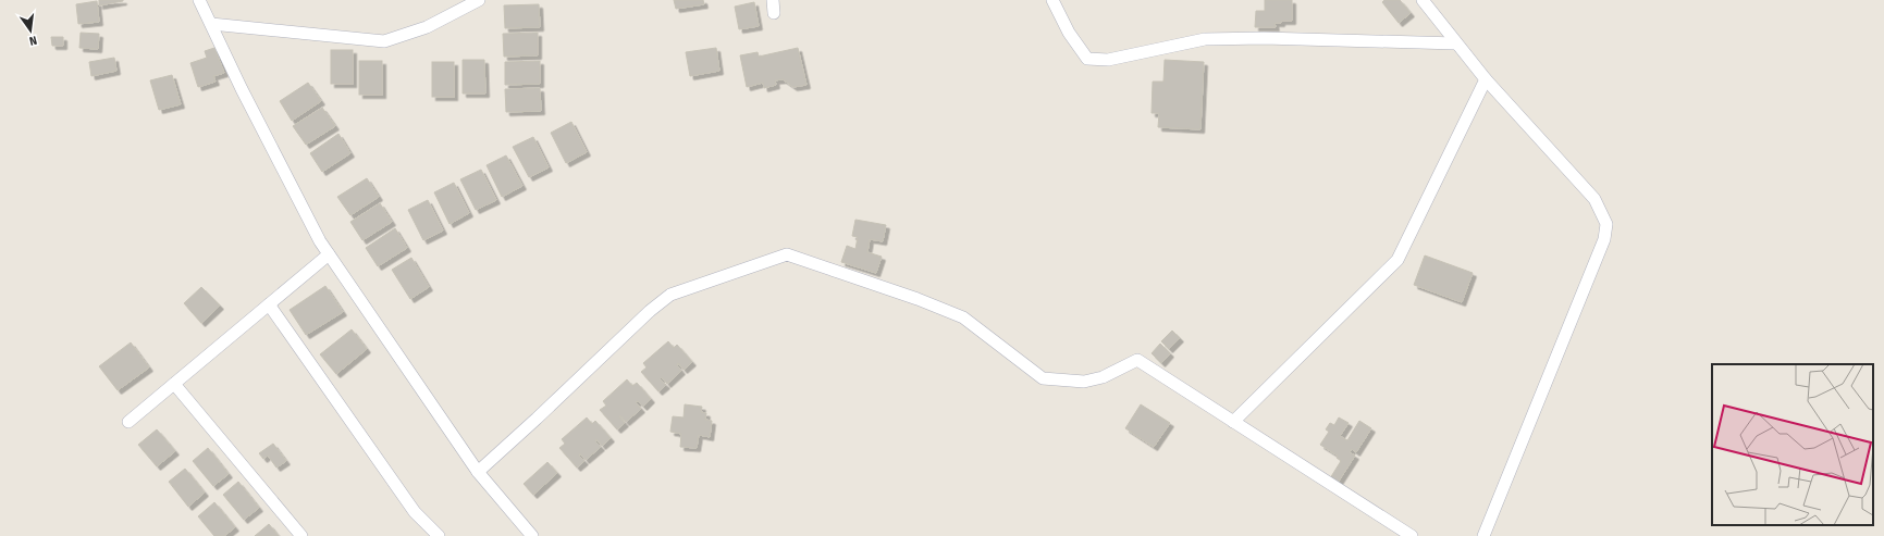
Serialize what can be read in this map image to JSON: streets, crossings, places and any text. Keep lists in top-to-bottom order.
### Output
{
  "north": "bottom"
}
